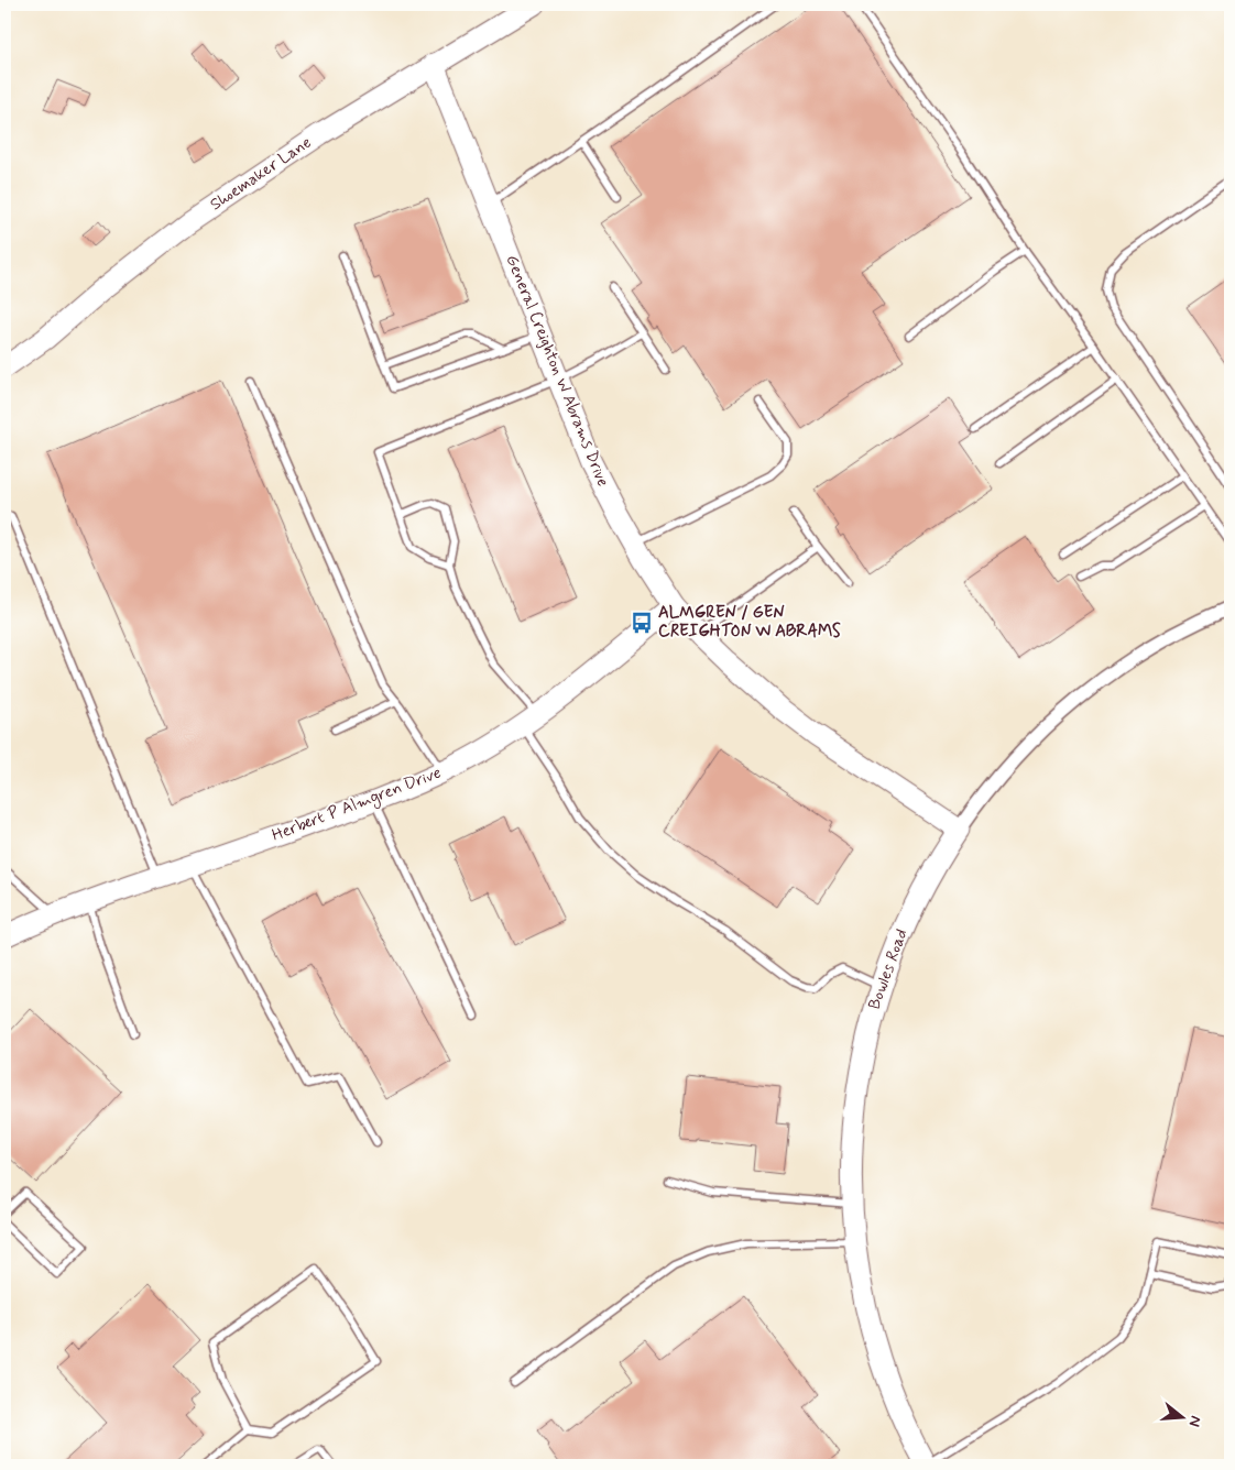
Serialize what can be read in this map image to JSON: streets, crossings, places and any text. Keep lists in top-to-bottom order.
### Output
{
  "streets": {
    "street": [
      "Shoemaker Lane",
      "General Creighton W Abrams Drive",
      "Herbert P Almgren Drive",
      "Bowles Road"
    ]
  },
  "crossings": [
    ["Shoemaker Lane", "General Creighton W Abrams Drive"],
    ["General Creighton W Abrams Drive", "Herbert P Almgren Drive"],
    ["General Creighton W Abrams Drive", "Bowles Road"]
  ],
  "places": {
    "bus stop": ["ALMGREN / GEN CREIGHTON W ABRAMS"]
  },
  "north": "right"
}
